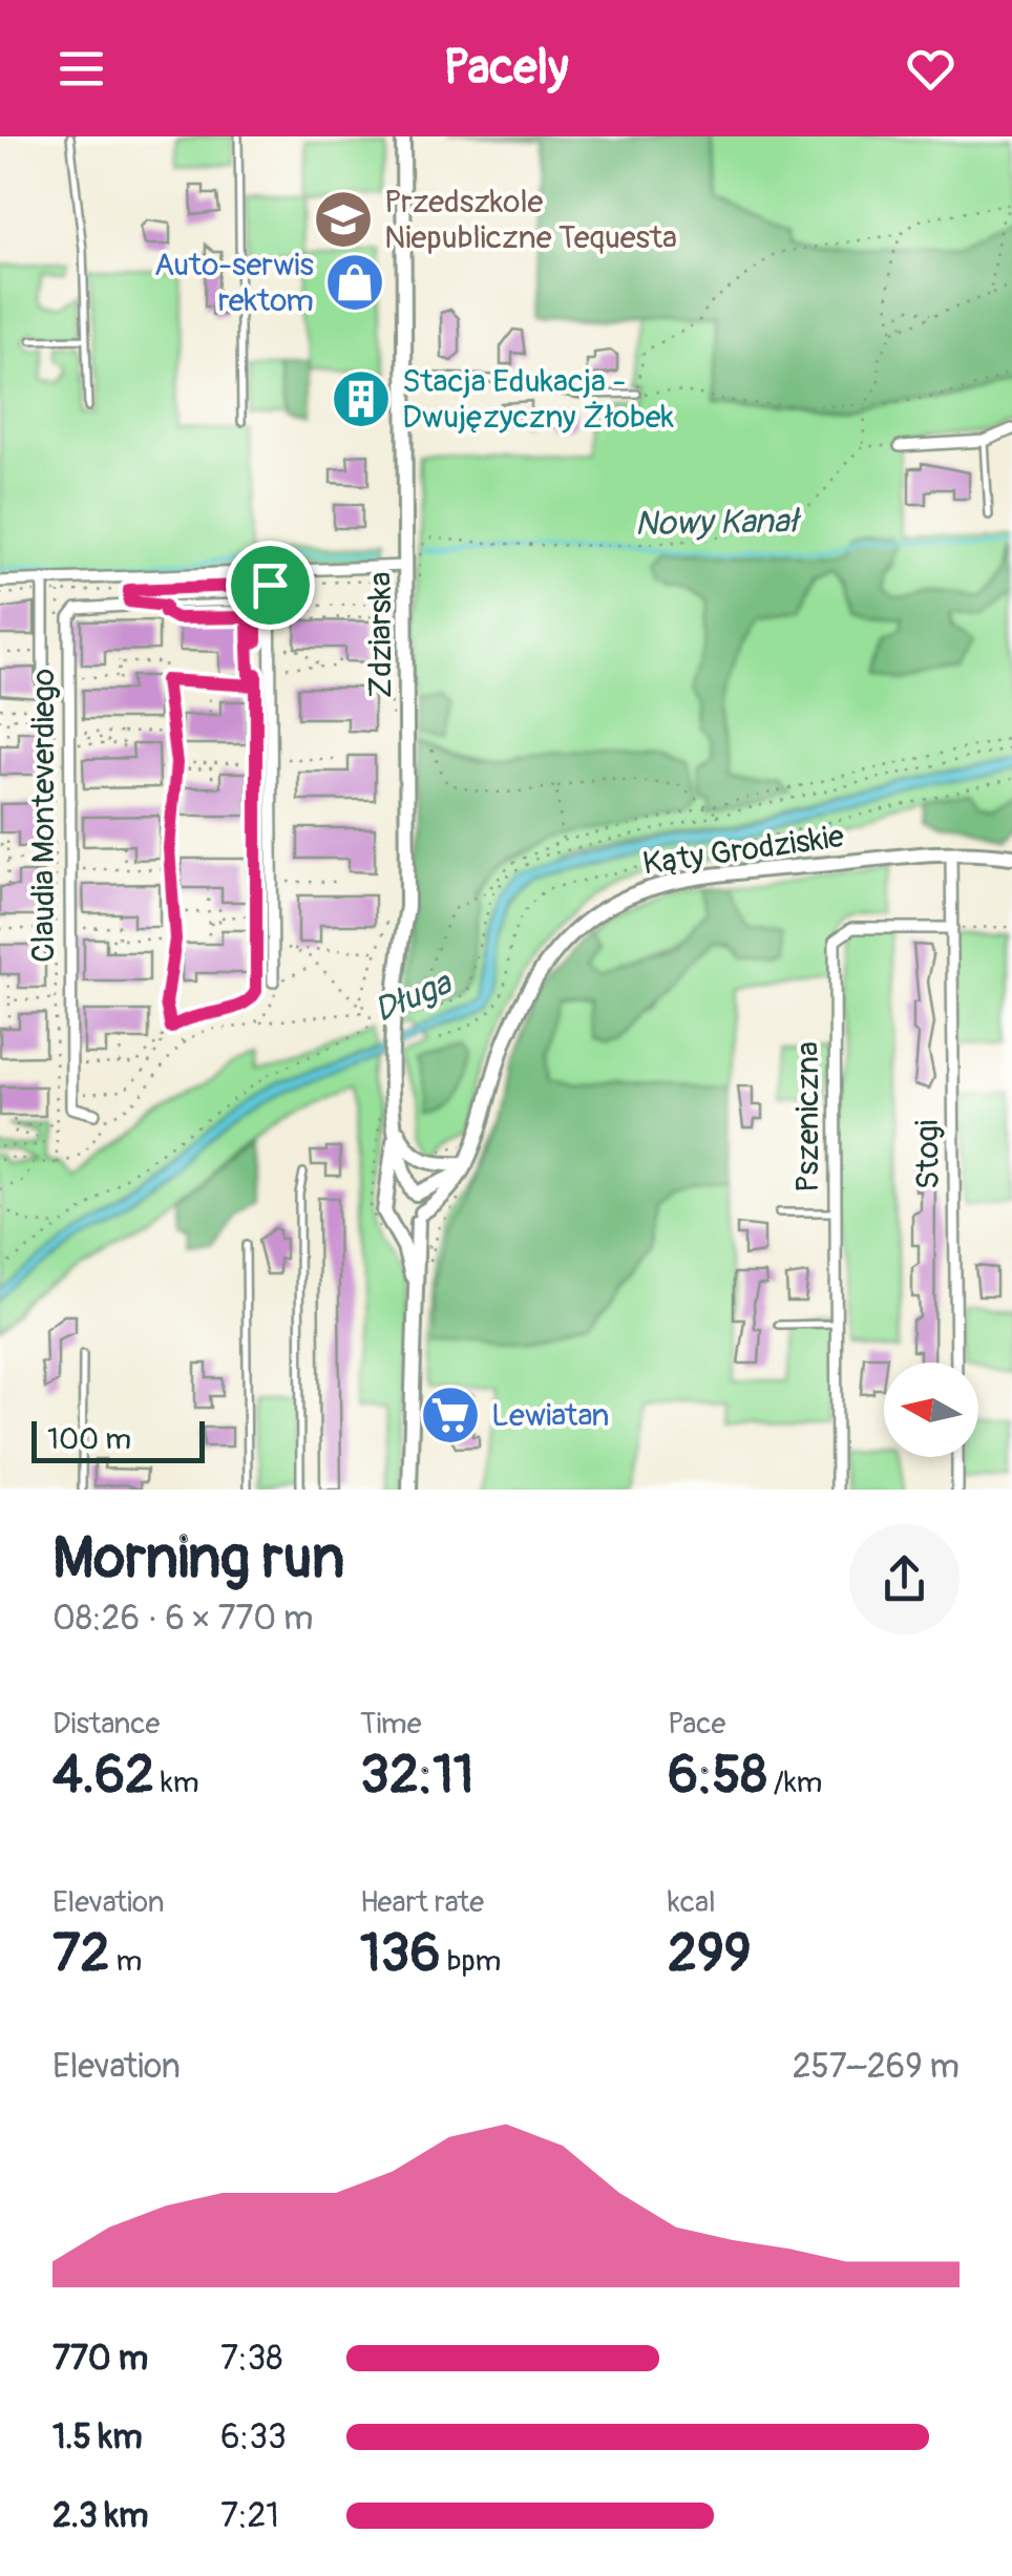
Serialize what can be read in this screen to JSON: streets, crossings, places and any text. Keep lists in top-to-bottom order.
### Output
{
  "streets": {
    "street": [
      "Zdziarska",
      "Claudia Monteverdiego",
      "Kąty Grodziskie",
      "Pszeniczna",
      "Stogi"
    ]
  },
  "crossings": [
    ["Zdziarska", "Kąty Grodziskie"],
    ["Pszeniczna", "Stogi"]
  ],
  "water": ["Nowy Kanał", "Długa"],
  "places": {
    "school or university": ["Przedszkole Niepubliczne Tequesta"],
    "shop": ["Auto-serwis rektom"],
    "building": ["Stacja Edukacja - Dwujęzyczny Żłobek"],
    "supermarket": ["Lewiatan"]
  },
  "scale_bar": "100 m",
  "north": "left",
  "page": {
    "header": "Pacely",
    "scale": "100 m",
    "heading": ["Morning run", "08:26 · 6 × 770 m"],
    "stats": [
      ["Distance", "4.62 km"],
      ["Time", "32:11"],
      ["Pace", "6:58 /km"],
      ["Elevation", "72 m"],
      ["Heart rate", "136 bpm"],
      ["kcal", "299"]
    ],
    "chart": ["Elevation", "257–269 m"],
    "list": [
      {
        "name": "770 m",
        "note": "7:38"
      },
      {
        "name": "1.5 km",
        "note": "6:33"
      },
      {
        "name": "2.3 km",
        "note": "7:21"
      }
    ]
  }
}
